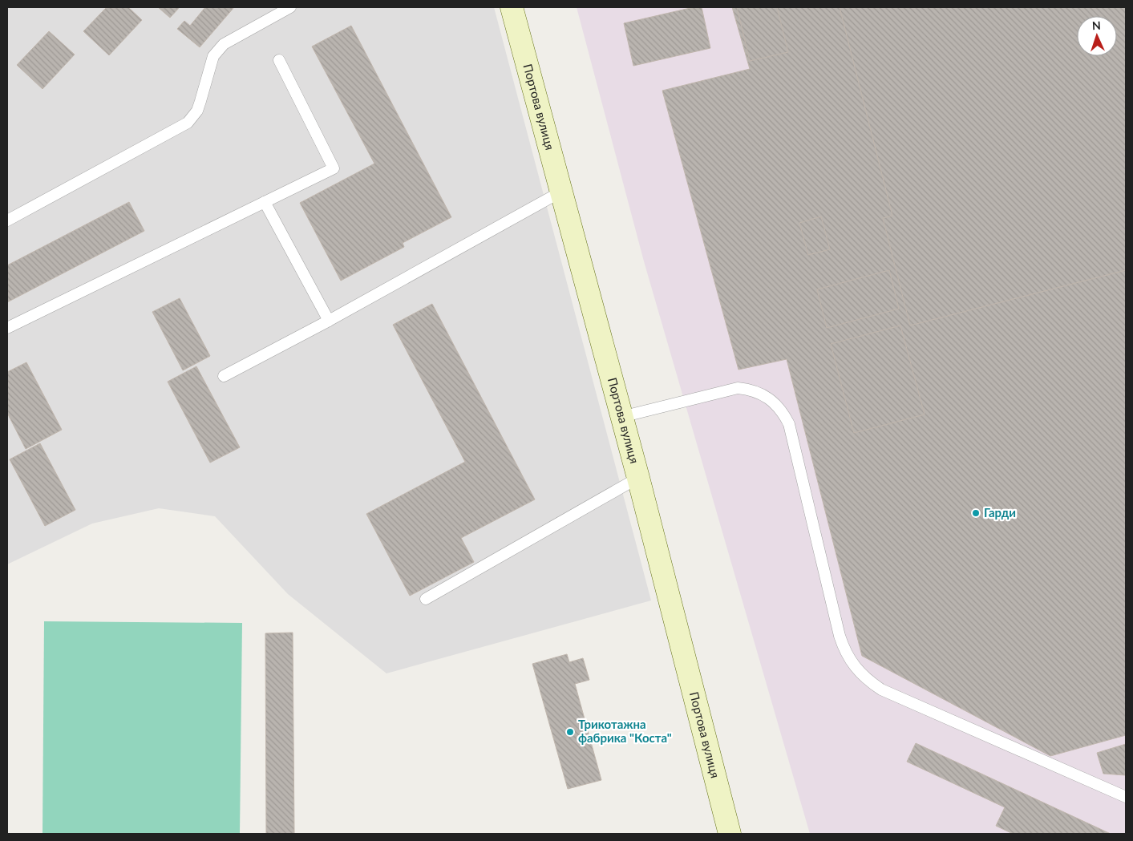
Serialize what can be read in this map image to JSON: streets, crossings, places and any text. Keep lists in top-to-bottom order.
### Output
{
  "streets": {
    "street": ["Портова вулиця"]
  },
  "places": ["Гарди", "Трикотажна фабрика \"Коста\""],
  "north": "top"
}
